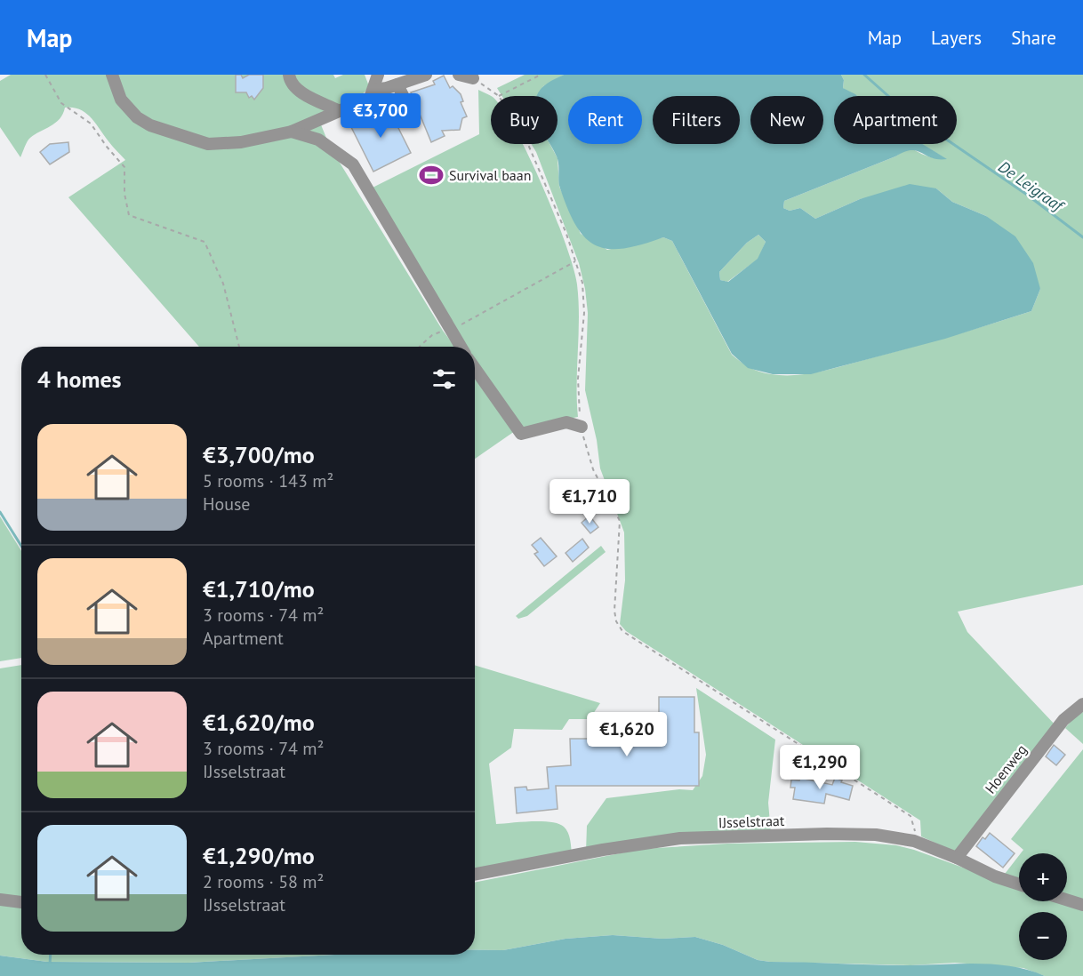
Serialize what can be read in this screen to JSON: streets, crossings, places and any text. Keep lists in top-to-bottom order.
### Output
{
  "streets": {
    "street": ["Hoenweg", "IJsselstraat"]
  },
  "crossings": [
    ["Hoenweg", "IJsselstraat"]
  ],
  "water": ["De Leigraaf"],
  "places": {
    "sports": ["Survival baan"]
  },
  "page": {
    "header": "Map",
    "nav": ["Map", "Layers", "Share"],
    "price": [
      "€3,700",
      "€1,710",
      "€1,620",
      "€1,290"
    ],
    "chip": [
      "Buy",
      "Rent",
      "Filters",
      "New",
      "Apartment"
    ],
    "heading": "4 homes",
    "list": [
      {
        "name": "€3,700/mo",
        "note": "5 rooms · 143 m² · House"
      },
      {
        "name": "€1,710/mo",
        "note": "3 rooms · 74 m² · Apartment"
      },
      {
        "name": "€1,620/mo",
        "note": "3 rooms · 74 m² · IJsselstraat"
      },
      {
        "name": "€1,290/mo",
        "note": "2 rooms · 58 m² · IJsselstraat"
      }
    ],
    "map_buttons": ["+", "−"]
  }
}
